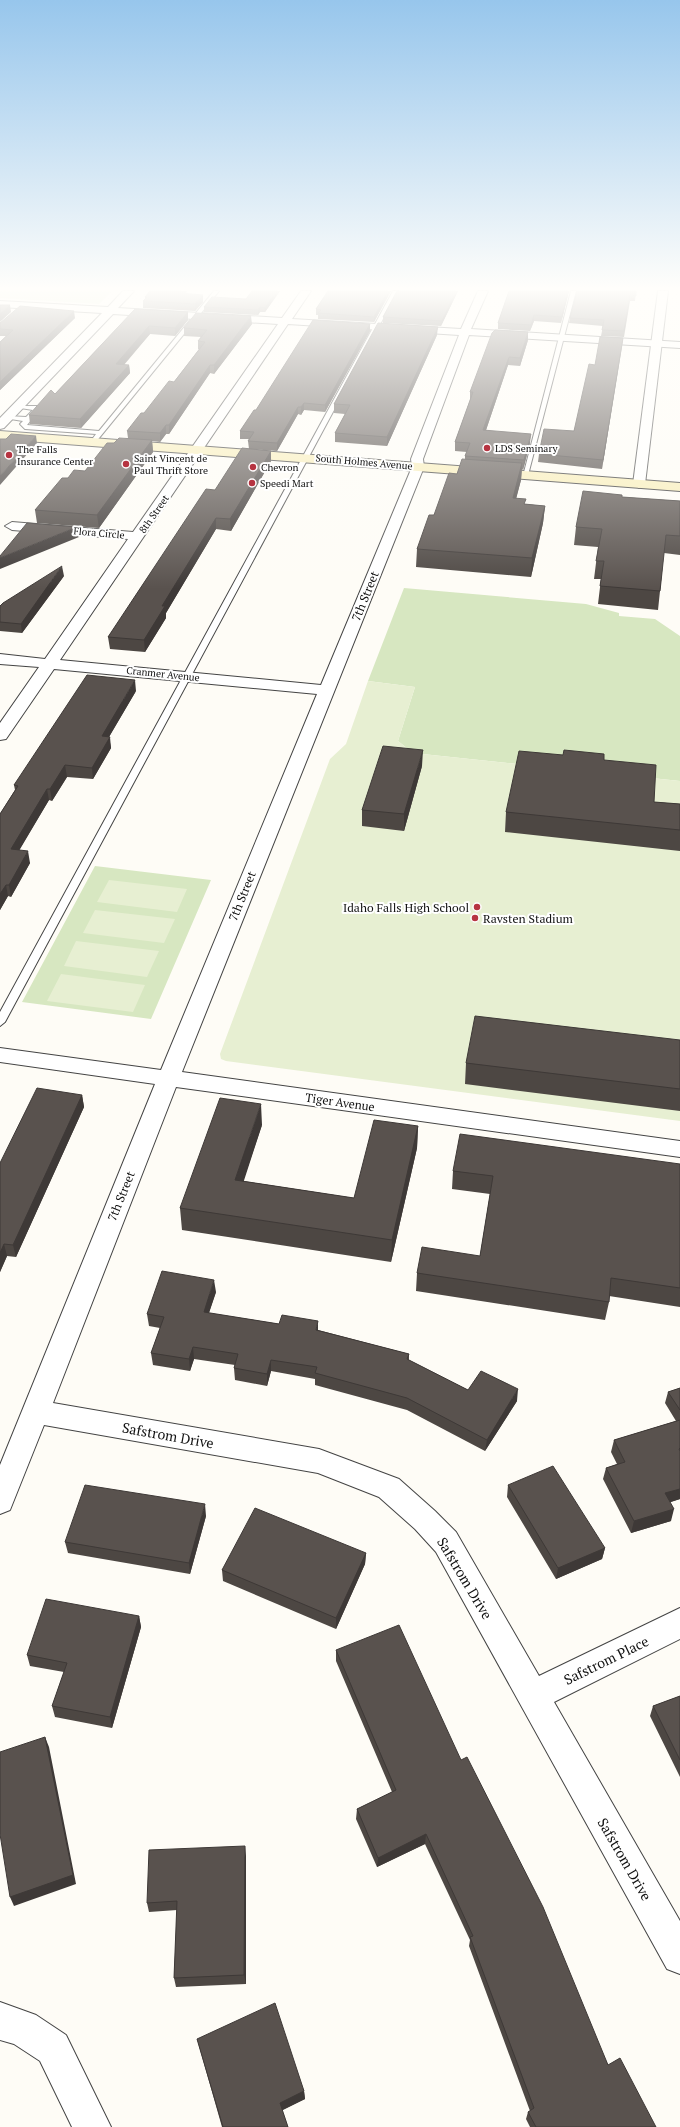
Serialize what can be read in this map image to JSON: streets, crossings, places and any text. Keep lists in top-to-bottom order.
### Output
{
  "streets": {
    "main road": ["South Holmes Avenue"],
    "street": [
      "8th Street",
      "Flora Circle",
      "7th Street",
      "Cranmer Avenue",
      "Tiger Avenue",
      "Safstrom Drive",
      "Safstrom Place"
    ]
  },
  "crossings": [
    ["South Holmes Avenue", "8th Street"],
    ["South Holmes Avenue", "7th Street"],
    ["8th Street", "Flora Circle"],
    ["8th Street", "Cranmer Avenue"],
    ["7th Street", "Cranmer Avenue"],
    ["7th Street", "Tiger Avenue"],
    ["7th Street", "Safstrom Drive"],
    ["Safstrom Drive", "Safstrom Place"]
  ],
  "places": [
    "LDS Seminary",
    "The Falls Insurance Center",
    "Saint Vincent de Paul Thrift Store",
    "Chevron",
    "Speedi Mart",
    "Idaho Falls High School",
    "Ravsten Stadium"
  ]
}
